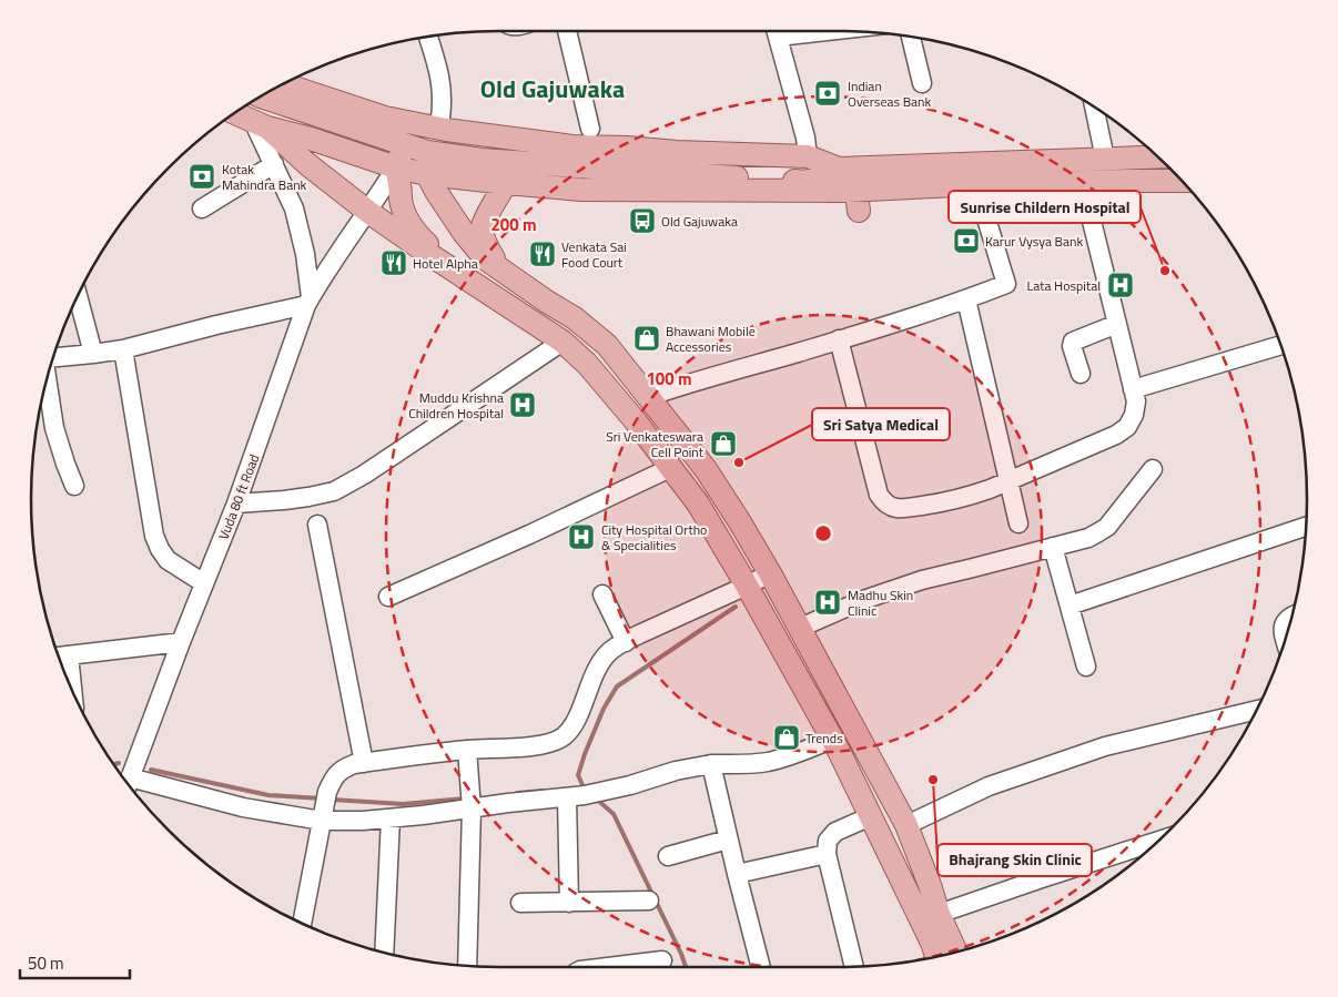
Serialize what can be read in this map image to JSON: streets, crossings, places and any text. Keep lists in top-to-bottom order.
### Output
{
  "streets": {
    "street": ["Vuda 80 ft Road"]
  },
  "districts": ["Old Gajuwaka"],
  "places": {
    "bank": ["Indian Overseas Bank", "Kotak Mahindra Bank", "Karur Vysya Bank"],
    "bus stop": ["Old Gajuwaka"],
    "restaurant": ["Venkata Sai Food Court", "Hotel Alpha"],
    "other": ["Sunrise Childern Hospital", "Sri Satya Medical", "Bhajrang Skin Clinic"],
    "hospital": [
      "Lata Hospital",
      "Muddu Krishna Children Hospital",
      "City Hospital Ortho & Specialities",
      "Madhu Skin Clinic"
    ],
    "shop": ["Bhawani Mobile Accessories", "Sri Venkateswara Cell Point", "Trends"]
  },
  "scale_bar": "50 m",
  "rings": ["200 m", "100 m"]
}
